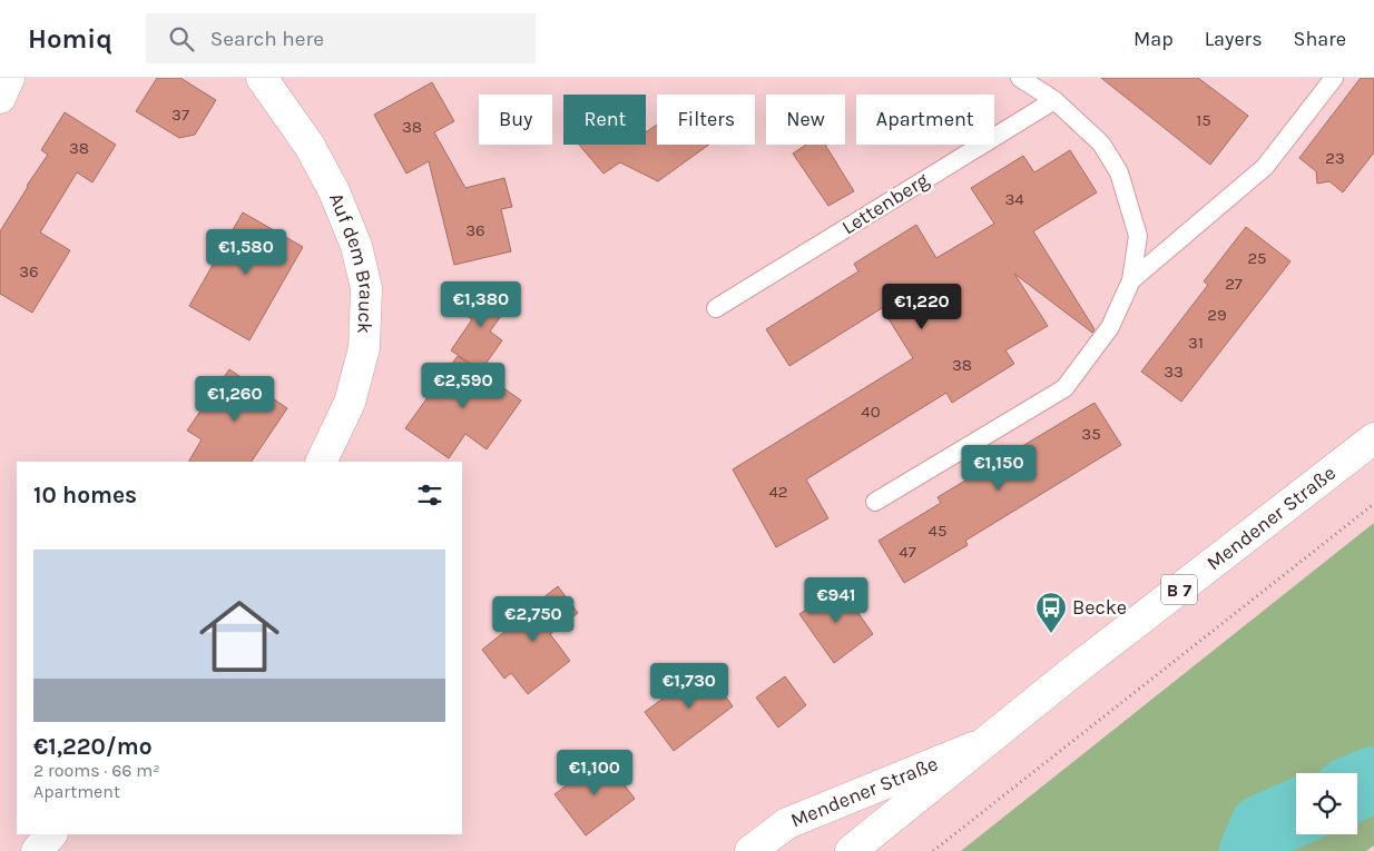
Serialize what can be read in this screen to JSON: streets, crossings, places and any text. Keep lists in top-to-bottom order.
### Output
{
  "streets": {
    "street": ["Auf dem Brauck", "Mendener Straße", "B 7"],
    "lane": ["Lettenberg"]
  },
  "places": {
    "bus stop": ["Becke"]
  },
  "house_numbers": [
    "37",
    "15",
    "38",
    "38",
    "23",
    "34",
    "36",
    "25",
    "36",
    "27",
    "29",
    "31",
    "38",
    "33",
    "40",
    "35",
    "42",
    "45",
    "47"
  ],
  "page": {
    "header": "Homiq",
    "search": "Search here",
    "nav": ["Map", "Layers", "Share"],
    "chip": [
      "Buy",
      "Rent",
      "Filters",
      "New",
      "Apartment"
    ],
    "price": [
      "€1,580",
      "€1,380",
      "€1,220",
      "€2,590",
      "€1,260",
      "€1,150",
      "€941",
      "€2,750",
      "€1,730",
      "€1,100"
    ],
    "heading": "10 homes",
    "list": [
      {
        "name": "€1,220/mo",
        "note": "2 rooms · 66 m² · Apartment"
      }
    ]
  }
}
